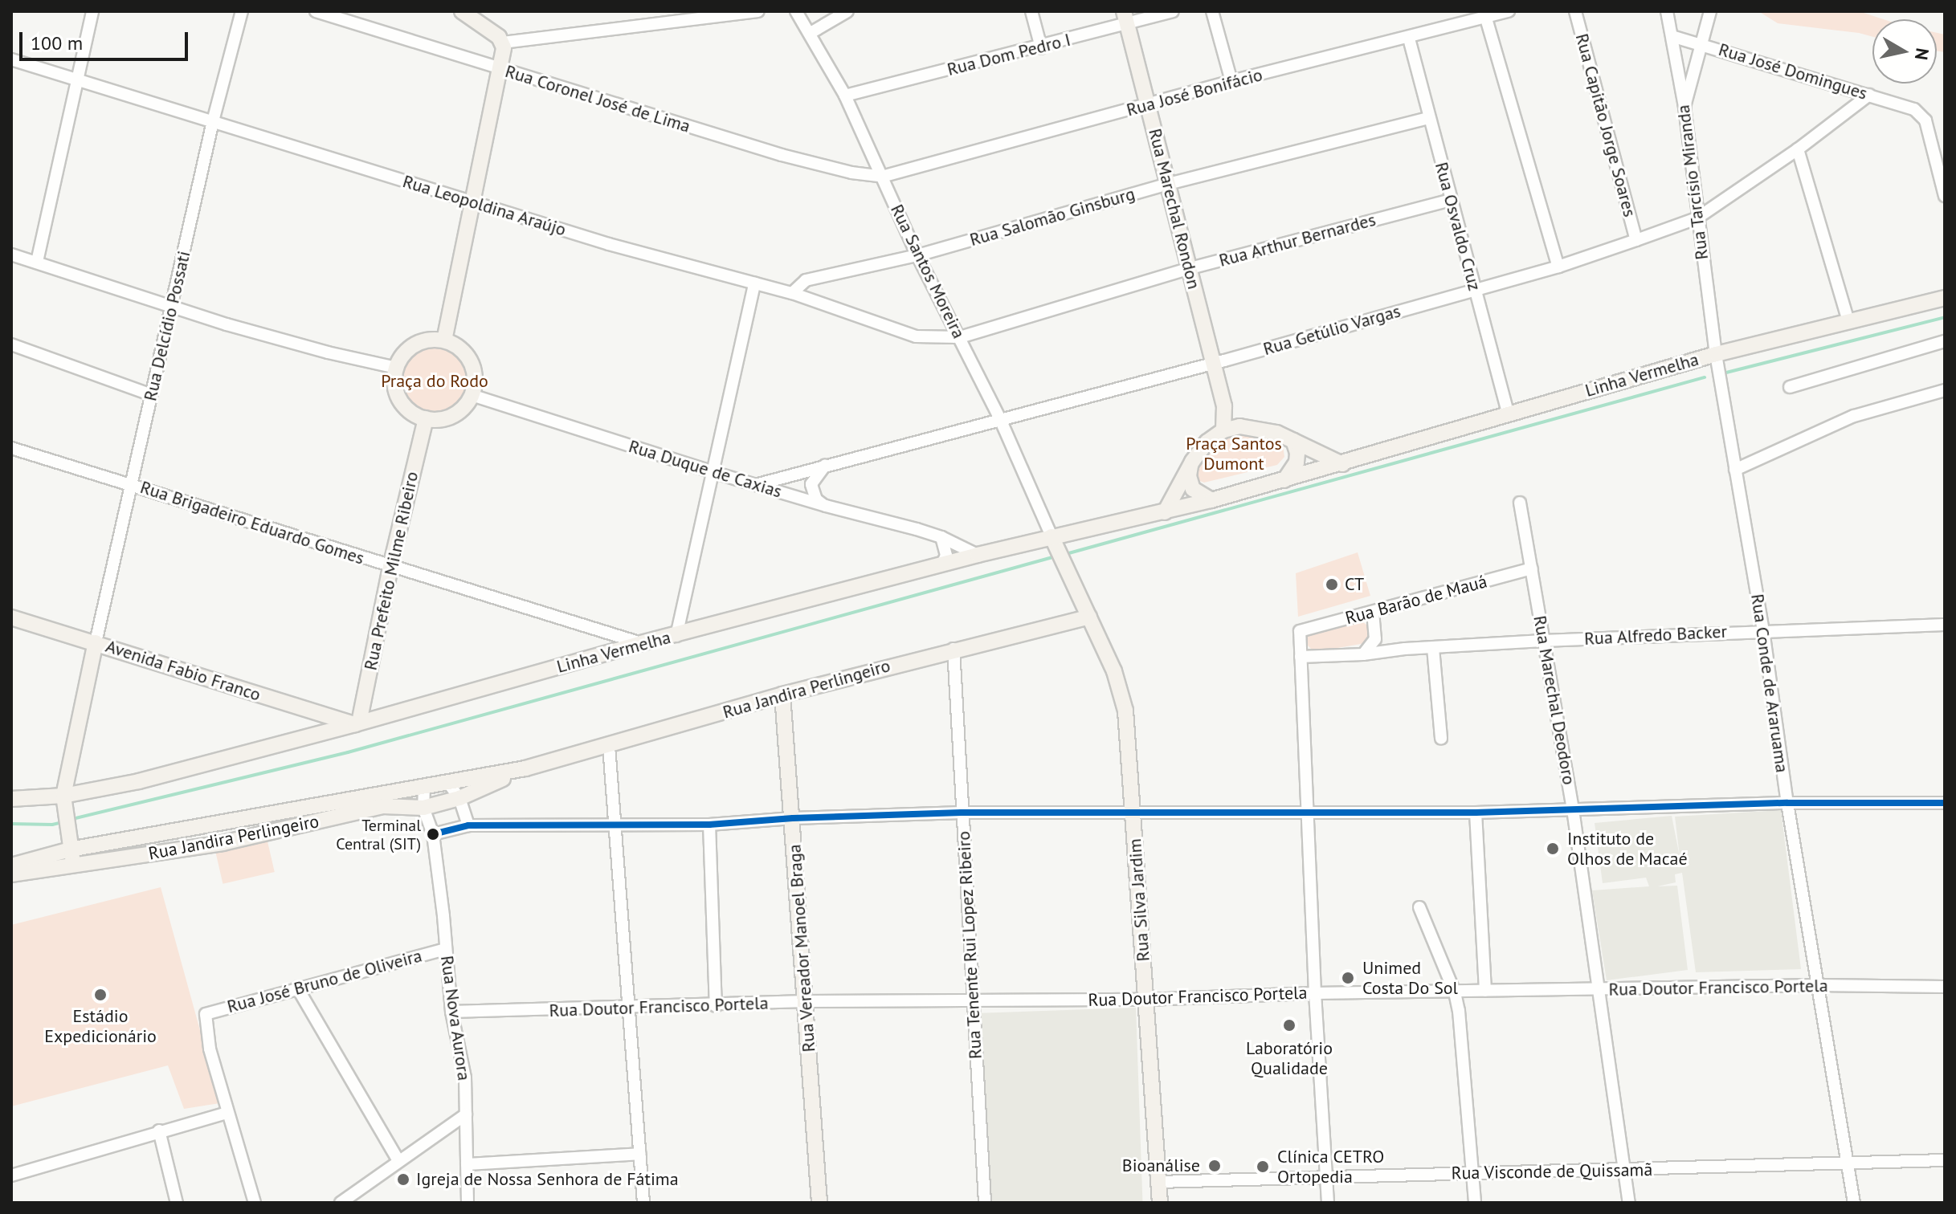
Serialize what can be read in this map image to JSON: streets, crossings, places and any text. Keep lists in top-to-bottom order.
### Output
{
  "streets": {
    "main road": [
      "Rua Marechal Rondon",
      "Linha Vermelha",
      "Rua Prefeito Milme Ribeiro",
      "Avenida Fabio Franco",
      "Rua Jandira Perlingeiro",
      "Rua Silva Jardim",
      "Rua Vereador Manoel Braga"
    ],
    "street": [
      "Rua Dom Pedro I",
      "Rua José Domingues",
      "Rua José Bonifácio",
      "Rua Coronel José de Lima",
      "Rua Capitão Jorge Soares",
      "Rua Tarcísio Miranda",
      "Rua Leopoldina Araújo",
      "Rua Salomão Ginsburg",
      "Rua Osvaldo Cruz",
      "Rua Arthur Bernardes",
      "Rua Santos Moreira",
      "Rua Delcídio Possati",
      "Rua Getúlio Vargas",
      "Rua Duque de Caxias",
      "Rua Brigadeiro Eduardo Gomes",
      "Rua Barão de Mauá",
      "Rua Alfredo Backer",
      "Rua Conde de Araruama",
      "Rua Marechal Deodoro",
      "Rua Tenente Rui Lopez Ribeiro",
      "Rua José Bruno de Oliveira",
      "Rua Doutor Francisco Portela",
      "Rua Nova Aurora",
      "Rua Visconde de Quissamã"
    ]
  },
  "crossings": [
    ["Rua Dom Pedro I", "Rua Marechal Rondon"],
    ["Rua Dom Pedro I", "Rua Santos Moreira"],
    ["Rua José Domingues", "Rua Tarcísio Miranda"],
    ["Rua José Domingues", "Rua Getúlio Vargas"],
    ["Rua José Bonifácio", "Rua Coronel José de Lima"],
    ["Rua José Bonifácio", "Rua Marechal Rondon"],
    ["Rua José Bonifácio", "Rua Osvaldo Cruz"],
    ["Rua José Bonifácio", "Rua Santos Moreira"],
    ["Rua Coronel José de Lima", "Rua Santos Moreira"],
    ["Rua Capitão Jorge Soares", "Rua Getúlio Vargas"],
    ["Rua Tarcísio Miranda", "Rua Getúlio Vargas"],
    ["Rua Tarcísio Miranda", "Linha Vermelha"],
    ["Rua Tarcísio Miranda", "Rua Conde de Araruama"],
    ["Rua Leopoldina Araújo", "Rua Salomão Ginsburg"],
    ["Rua Leopoldina Araújo", "Rua Arthur Bernardes"],
    ["Rua Leopoldina Araújo", "Rua Santos Moreira"],
    ["Rua Leopoldina Araújo", "Rua Delcídio Possati"],
    ["Rua Marechal Rondon", "Rua Salomão Ginsburg"],
    ["Rua Marechal Rondon", "Rua Arthur Bernardes"],
    ["Rua Marechal Rondon", "Rua Getúlio Vargas"],
    ["Rua Salomão Ginsburg", "Rua Osvaldo Cruz"],
    ["Rua Salomão Ginsburg", "Rua Santos Moreira"],
    ["Rua Osvaldo Cruz", "Rua Arthur Bernardes"],
    ["Rua Osvaldo Cruz", "Rua Getúlio Vargas"],
    ["Rua Osvaldo Cruz", "Linha Vermelha"],
    ["Rua Arthur Bernardes", "Rua Santos Moreira"],
    ["Rua Santos Moreira", "Rua Getúlio Vargas"],
    ["Rua Santos Moreira", "Linha Vermelha"],
    ["Rua Santos Moreira", "Rua Silva Jardim"],
    ["Rua Delcídio Possati", "Rua Brigadeiro Eduardo Gomes"],
    ["Rua Delcídio Possati", "Avenida Fabio Franco"],
    ["Rua Getúlio Vargas", "Rua Duque de Caxias"],
    ["Linha Vermelha", "Rua Duque de Caxias"],
    ["Linha Vermelha", "Rua Brigadeiro Eduardo Gomes"],
    ["Linha Vermelha", "Rua Prefeito Milme Ribeiro"],
    ["Linha Vermelha", "Avenida Fabio Franco"],
    ["Linha Vermelha", "Rua Conde de Araruama"],
    ["Linha Vermelha", "Rua Silva Jardim"],
    ["Rua Duque de Caxias", "Rua Prefeito Milme Ribeiro"],
    ["Rua Brigadeiro Eduardo Gomes", "Rua Prefeito Milme Ribeiro"],
    ["Rua Prefeito Milme Ribeiro", "Avenida Fabio Franco"],
    ["Rua Barão de Mauá", "Rua Alfredo Backer"],
    ["Rua Barão de Mauá", "Rua Marechal Deodoro"],
    ["Rua Alfredo Backer", "Rua Conde de Araruama"],
    ["Rua Alfredo Backer", "Rua Marechal Deodoro"],
    ["Rua Conde de Araruama", "Rua Doutor Francisco Portela"],
    ["Rua Conde de Araruama", "Rua Visconde de Quissamã"],
    ["Rua Jandira Perlingeiro", "Rua Silva Jardim"],
    ["Rua Jandira Perlingeiro", "Rua Tenente Rui Lopez Ribeiro"],
    ["Rua Jandira Perlingeiro", "Rua Vereador Manoel Braga"],
    ["Rua Jandira Perlingeiro", "Rua Nova Aurora"],
    ["Rua Marechal Deodoro", "Rua Doutor Francisco Portela"],
    ["Rua Marechal Deodoro", "Rua Visconde de Quissamã"],
    ["Rua Silva Jardim", "Rua Doutor Francisco Portela"],
    ["Rua Silva Jardim", "Rua Visconde de Quissamã"],
    ["Rua Tenente Rui Lopez Ribeiro", "Rua Doutor Francisco Portela"],
    ["Rua Vereador Manoel Braga", "Rua Doutor Francisco Portela"],
    ["Rua José Bruno de Oliveira", "Rua Nova Aurora"],
    ["Rua Doutor Francisco Portela", "Rua Nova Aurora"]
  ],
  "parks": ["Praça do Rodo", "Praça Santos Dumont"],
  "places": [
    "CT",
    "Terminal Central (SIT)",
    "Instituto de Olhos de Macaé",
    "Unimed Costa Do Sol",
    "Estádio Expedicionário",
    "Laboratório Qualidade",
    "Bioanálise",
    "Clínica CETRO Ortopedia",
    "Igreja de Nossa Senhora de Fátima"
  ],
  "scale_bar": "100 m",
  "north": "right"
}
